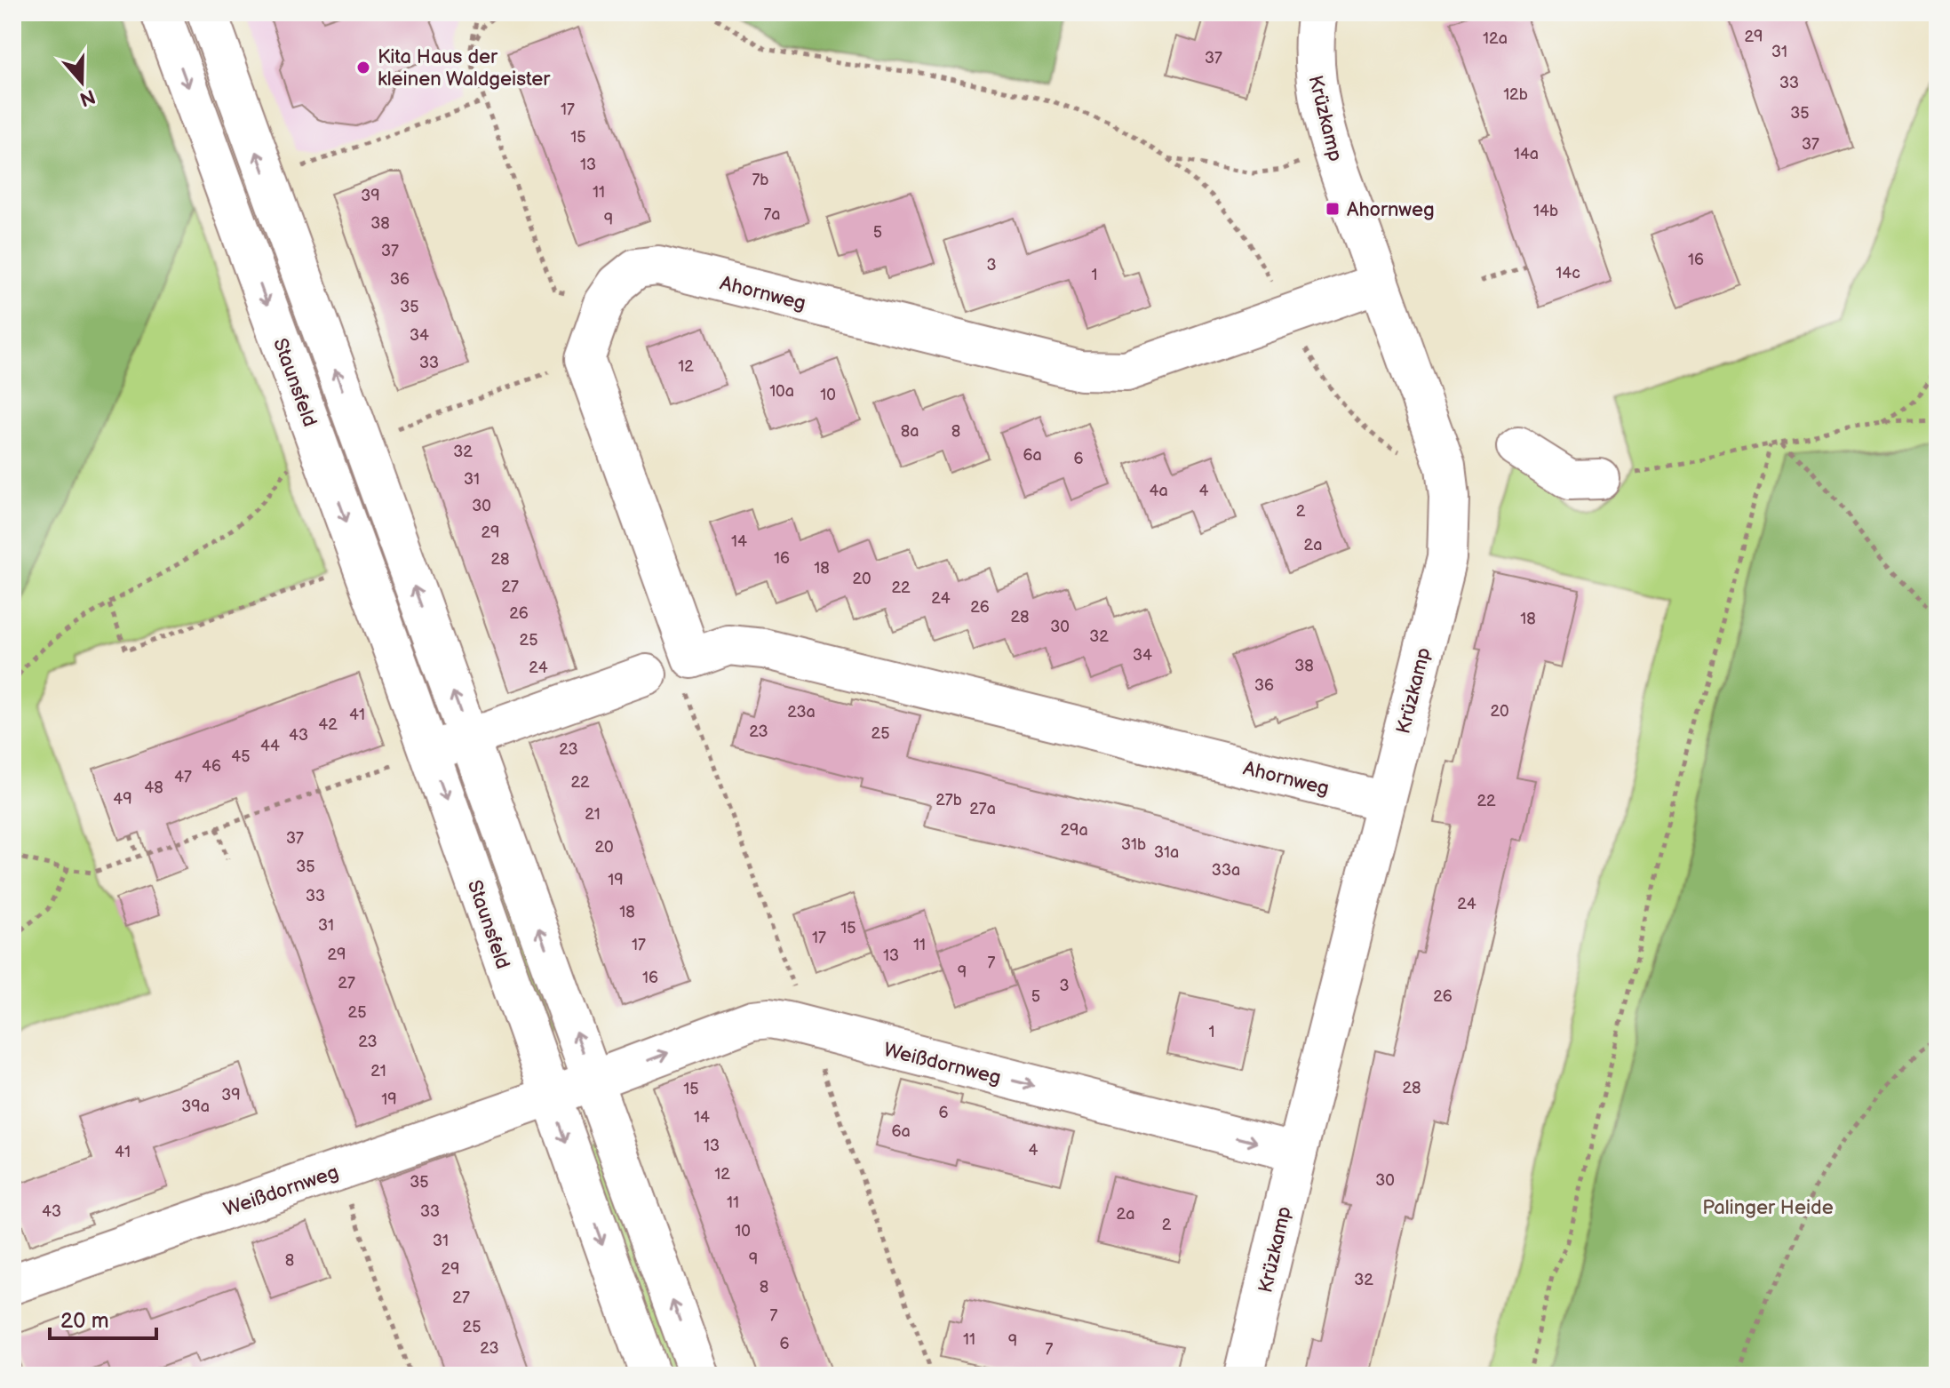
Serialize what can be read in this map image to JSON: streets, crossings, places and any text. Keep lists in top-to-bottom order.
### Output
{
  "streets": {
    "street": [
      "Krüzkamp",
      "Ahornweg",
      "Staunsfeld",
      "Weißdornweg"
    ]
  },
  "crossings": [
    ["Krüzkamp", "Ahornweg"],
    ["Krüzkamp", "Weißdornweg"],
    ["Ahornweg", "Staunsfeld"],
    ["Staunsfeld", "Weißdornweg"]
  ],
  "one_way": ["Weißdornweg"],
  "parks": ["Palinger Heide"],
  "places": {
    "other": ["Kita Haus der kleinen Waldgeister"],
    "transit": ["Ahornweg"]
  },
  "house_numbers": [
    "29",
    "12a",
    "31",
    "37",
    "33",
    "12b",
    "17",
    "35",
    "15",
    "37",
    "14a",
    "13",
    "7b",
    "11",
    "39",
    "14b",
    "7a",
    "9",
    "38",
    "5",
    "37",
    "16",
    "3",
    "14c",
    "1",
    "36",
    "35",
    "34",
    "33",
    "12",
    "10a",
    "10",
    "8a",
    "8",
    "32",
    "6a",
    "6",
    "31",
    "4a",
    "4",
    "30",
    "2",
    "29",
    "14",
    "2a",
    "16",
    "28",
    "18",
    "20",
    "27",
    "22",
    "24",
    "26",
    "26",
    "28",
    "18",
    "30",
    "32",
    "25",
    "34",
    "38",
    "24",
    "36",
    "20",
    "23a",
    "41",
    "42",
    "23",
    "25",
    "43",
    "44",
    "23",
    "45",
    "46",
    "47",
    "22",
    "48",
    "49",
    "27b",
    "22",
    "27a",
    "21",
    "29a",
    "37",
    "31b",
    "20",
    "31a",
    "35",
    "33a",
    "19",
    "33",
    "24",
    "18",
    "31",
    "15",
    "17",
    "17",
    "11",
    "29",
    "13",
    "7",
    "9",
    "16",
    "27",
    "3",
    "5",
    "26",
    "25",
    "1",
    "23",
    "21",
    "28",
    "15",
    "39",
    "19",
    "39a",
    "6",
    "14",
    "6a",
    "13",
    "4",
    "41",
    "12",
    "30",
    "35",
    "11",
    "43",
    "33",
    "2a",
    "2",
    "10",
    "31",
    "9",
    "8",
    "29",
    "32",
    "8",
    "27",
    "7",
    "25",
    "11",
    "9",
    "6",
    "23",
    "7"
  ],
  "scale_bar": "20 m",
  "north": "bottom"
}
